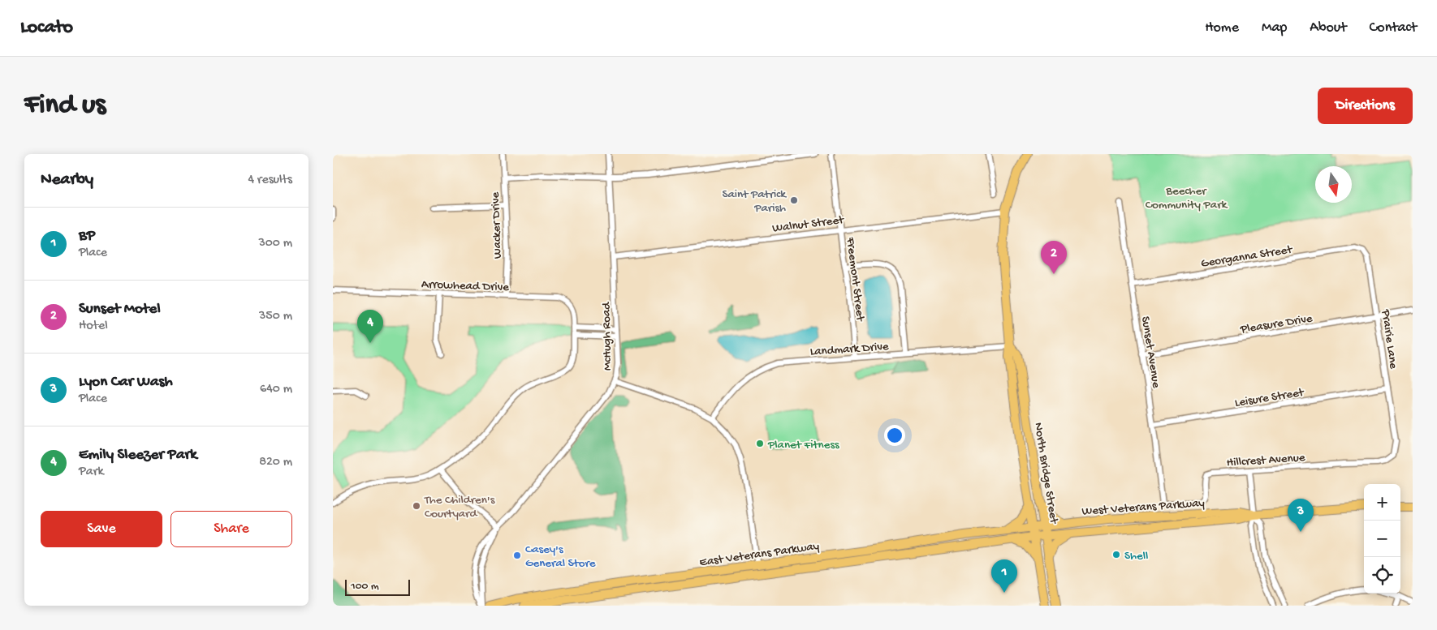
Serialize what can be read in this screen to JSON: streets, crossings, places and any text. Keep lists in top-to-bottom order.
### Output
{
  "streets": {
    "main road": ["North Bridge Street", "West Veterans Parkway", "East Veterans Parkway"],
    "street": [
      "Walnut Street",
      "Wacker Drive",
      "Georganna Street",
      "Freemont Street",
      "Arrowhead Drive",
      "Pleasure Drive",
      "McHugh Road",
      "Prairie Lane",
      "Landmark Drive",
      "Sunset Avenue",
      "Leisure Street",
      "Hillcrest Avenue"
    ]
  },
  "crossings": [
    ["Walnut Street", "Freemont Street"],
    ["Walnut Street", "McHugh Road"],
    ["Walnut Street", "North Bridge Street"],
    ["Wacker Drive", "Arrowhead Drive"],
    ["Georganna Street", "Prairie Lane"],
    ["Georganna Street", "Sunset Avenue"],
    ["Freemont Street", "Landmark Drive"],
    ["Pleasure Drive", "Prairie Lane"],
    ["Pleasure Drive", "Sunset Avenue"],
    ["Prairie Lane", "Leisure Street"],
    ["Prairie Lane", "Hillcrest Avenue"],
    ["Landmark Drive", "North Bridge Street"],
    ["Sunset Avenue", "Leisure Street"],
    ["Sunset Avenue", "Hillcrest Avenue"],
    ["North Bridge Street", "West Veterans Parkway"],
    ["North Bridge Street", "East Veterans Parkway"],
    ["West Veterans Parkway", "East Veterans Parkway"]
  ],
  "parks": ["Beecher Community Park"],
  "places": [
    "Saint Patrick Parish",
    "Planet Fitness",
    "The Children's Courtyard",
    "Shell",
    "Casey's General Store"
  ],
  "scale_bar": "100 m",
  "north": "bottom",
  "page": {
    "header": "Locato",
    "nav": [
      "Home",
      "Map",
      "About",
      "Contact"
    ],
    "buttons": [
      "Directions",
      ["Save", "Share"]
    ],
    "title": "Find us",
    "heading": ["Nearby", "4 results"],
    "list": [
      {
        "mark": "1",
        "name": "BP",
        "note": "Place",
        "value": "300 m"
      },
      {
        "mark": "2",
        "name": "Sunset Motel",
        "note": "Hotel",
        "value": "350 m"
      },
      {
        "mark": "3",
        "name": "Lyon Car Wash",
        "note": "Place",
        "value": "640 m"
      },
      {
        "mark": "4",
        "name": "Emily Sleezer Park",
        "note": "Park",
        "value": "820 m"
      }
    ],
    "pins": [
      "2",
      "4",
      "3",
      "1"
    ],
    "map_buttons": ["+", "−"],
    "scale": "100 m"
  }
}
